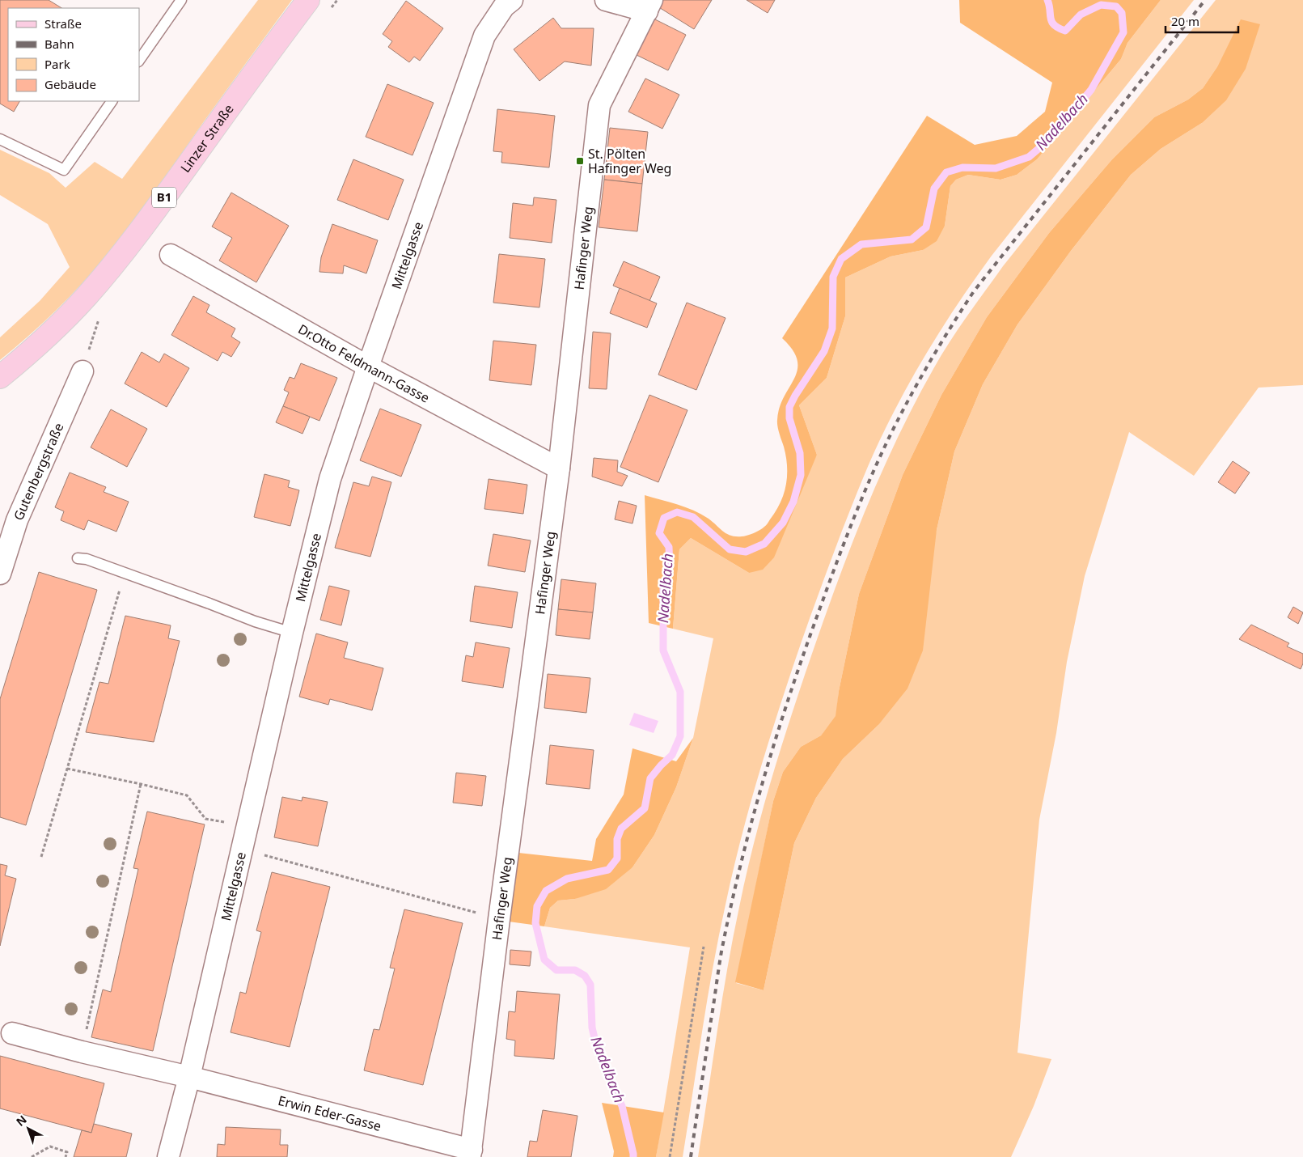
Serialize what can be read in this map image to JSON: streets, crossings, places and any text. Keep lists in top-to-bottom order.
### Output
{
  "streets": {
    "main road": ["Linzer Straße", "B1"],
    "street": [
      "Hafinger Weg",
      "Mittelgasse",
      "Dr.Otto Feldmann-Gasse",
      "Gutenbergstraße",
      "Erwin Eder-Gasse"
    ]
  },
  "crossings": [
    ["Hafinger Weg", "Dr.Otto Feldmann-Gasse"],
    ["Hafinger Weg", "Erwin Eder-Gasse"],
    ["Mittelgasse", "Dr.Otto Feldmann-Gasse"],
    ["Mittelgasse", "Erwin Eder-Gasse"]
  ],
  "water": ["Nadelbach"],
  "places": {
    "transit": ["St. Pölten Hafinger Weg"]
  },
  "legend": [
    "Straße",
    "Bahn",
    "Park",
    "Gebäude"
  ],
  "scale_bar": "20 m",
  "north": "top left"
}
